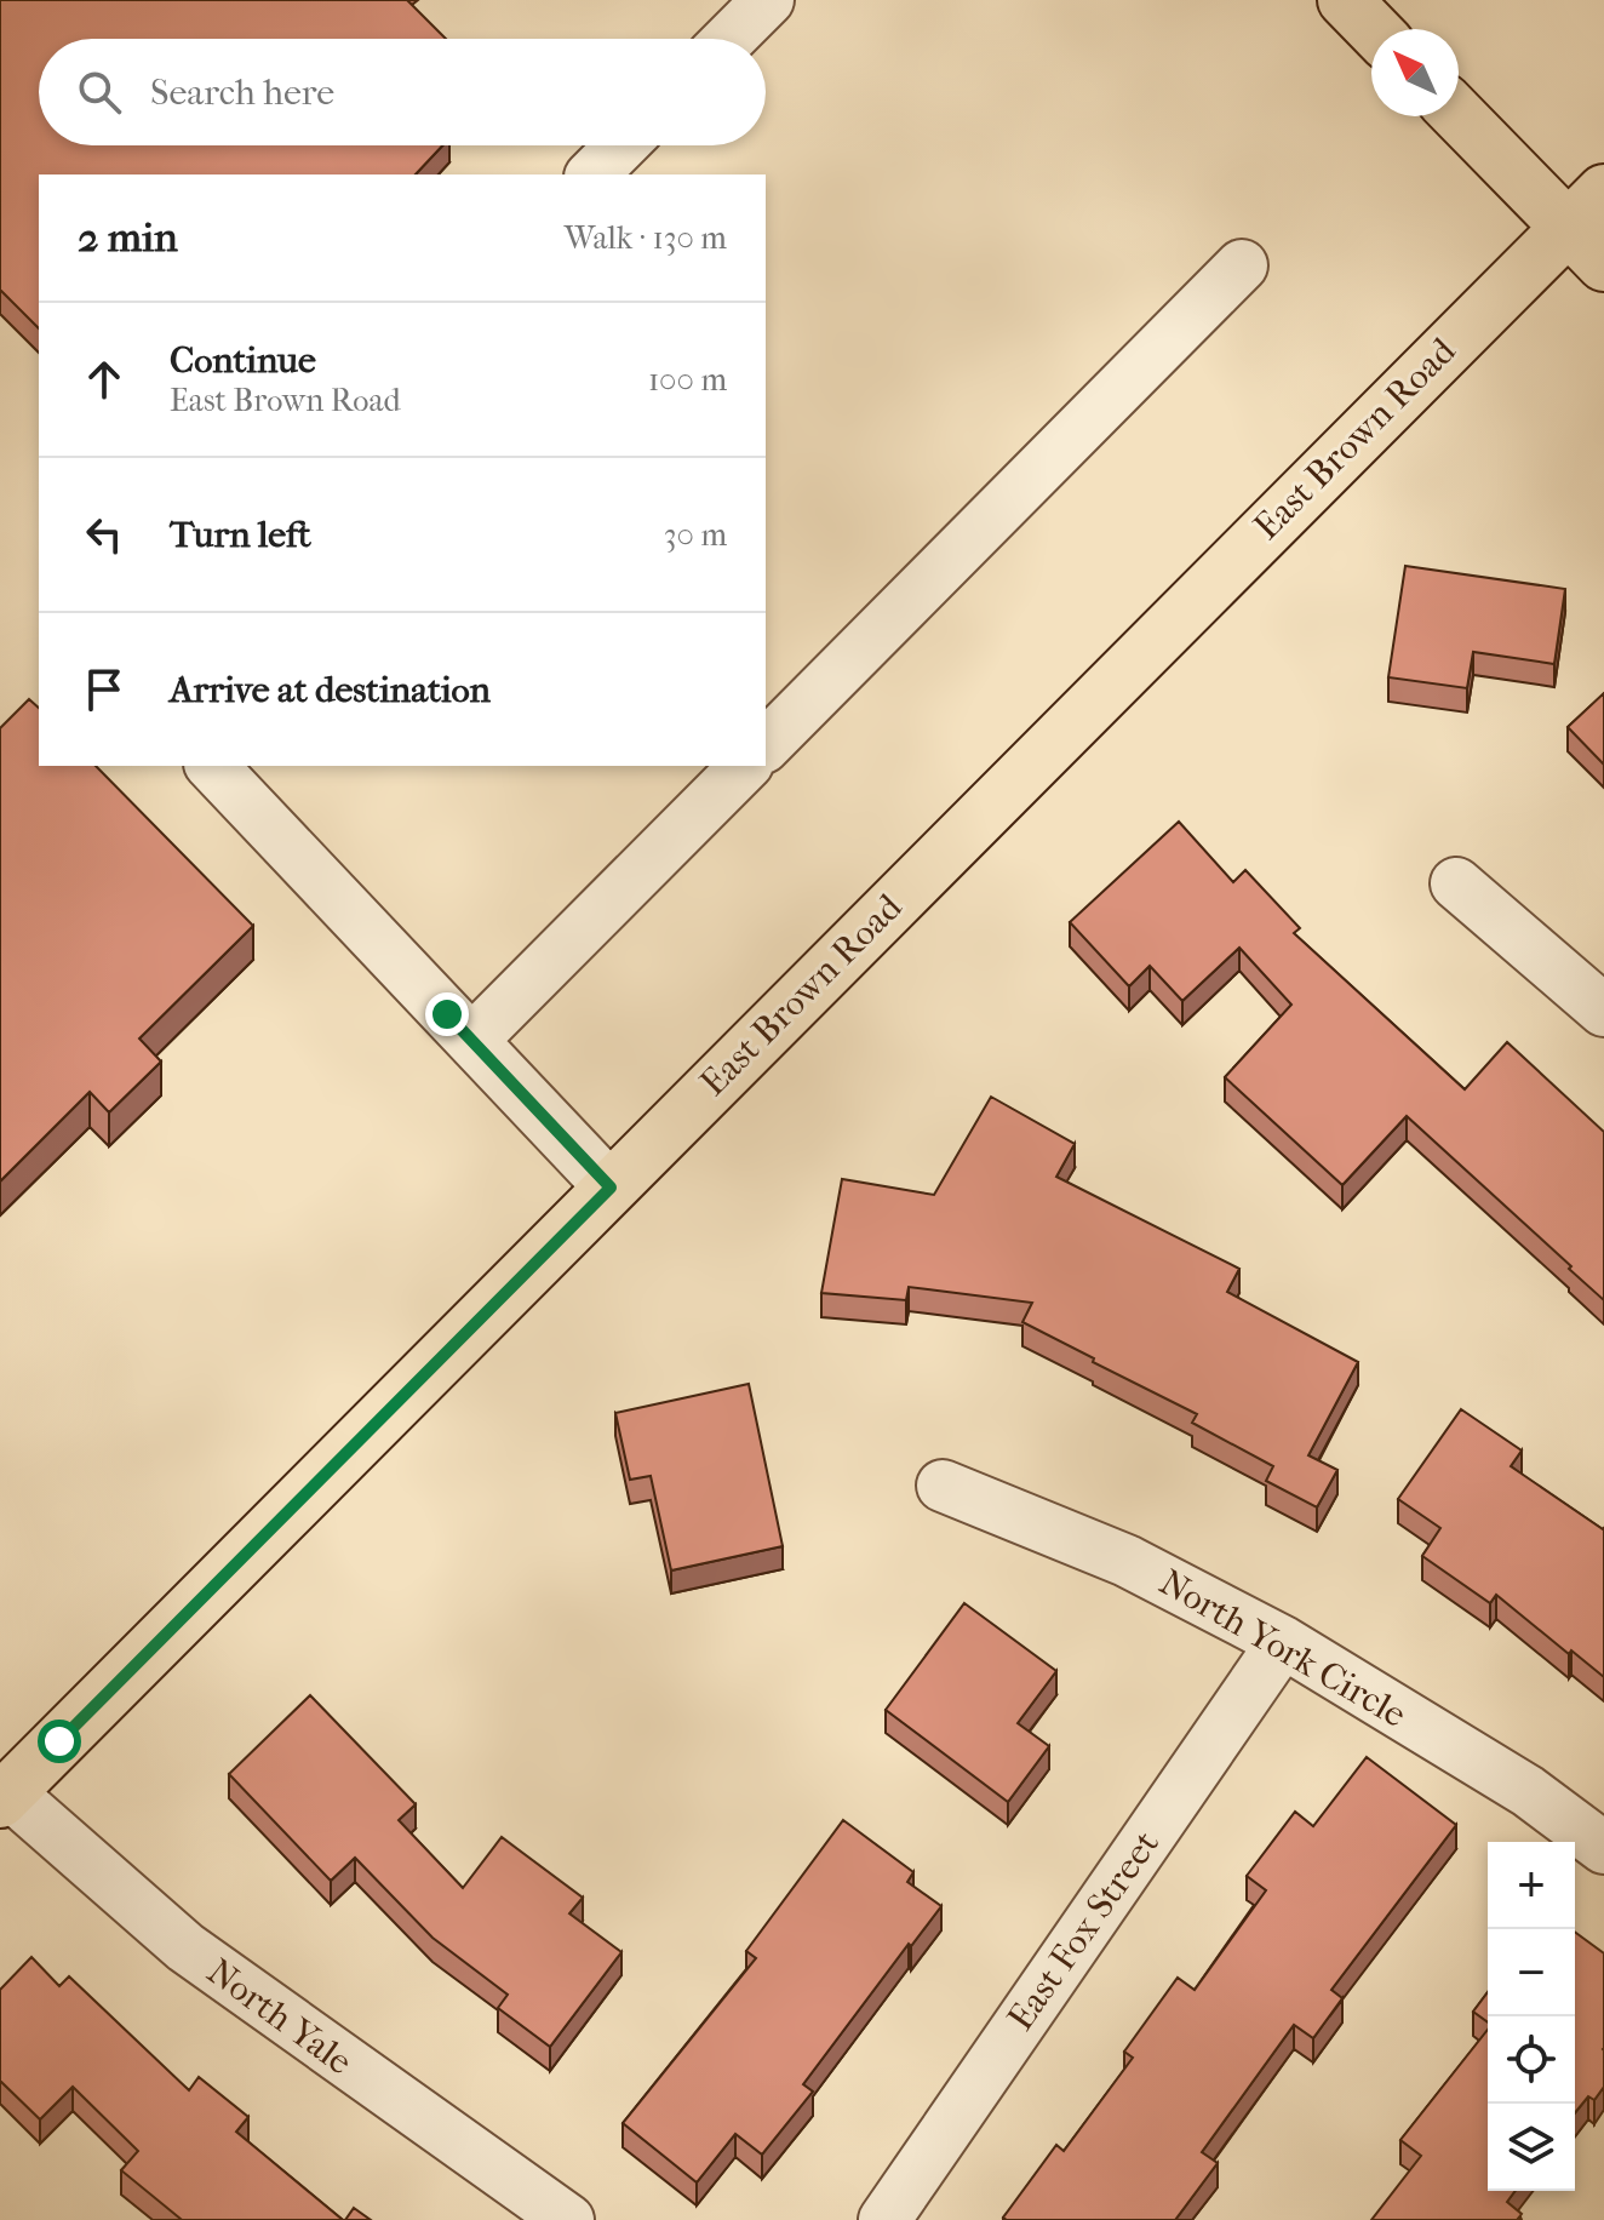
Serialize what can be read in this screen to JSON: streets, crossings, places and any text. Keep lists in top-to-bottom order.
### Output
{
  "streets": {
    "main road": ["East Brown Road"],
    "street": ["North York Circle", "East Fox Street", "North Yale"]
  },
  "crossings": [
    ["East Brown Road", "North Yale"],
    ["North York Circle", "East Fox Street"]
  ],
  "north": "top left",
  "page": {
    "search": "Search here",
    "heading": ["2 min", "Walk · 130 m"],
    "list": [
      ["Continue", "East Brown Road", "100 m"],
      ["Turn left", "30 m"],
      "Arrive at destination"
    ],
    "map_buttons": ["+", "−"]
  }
}
